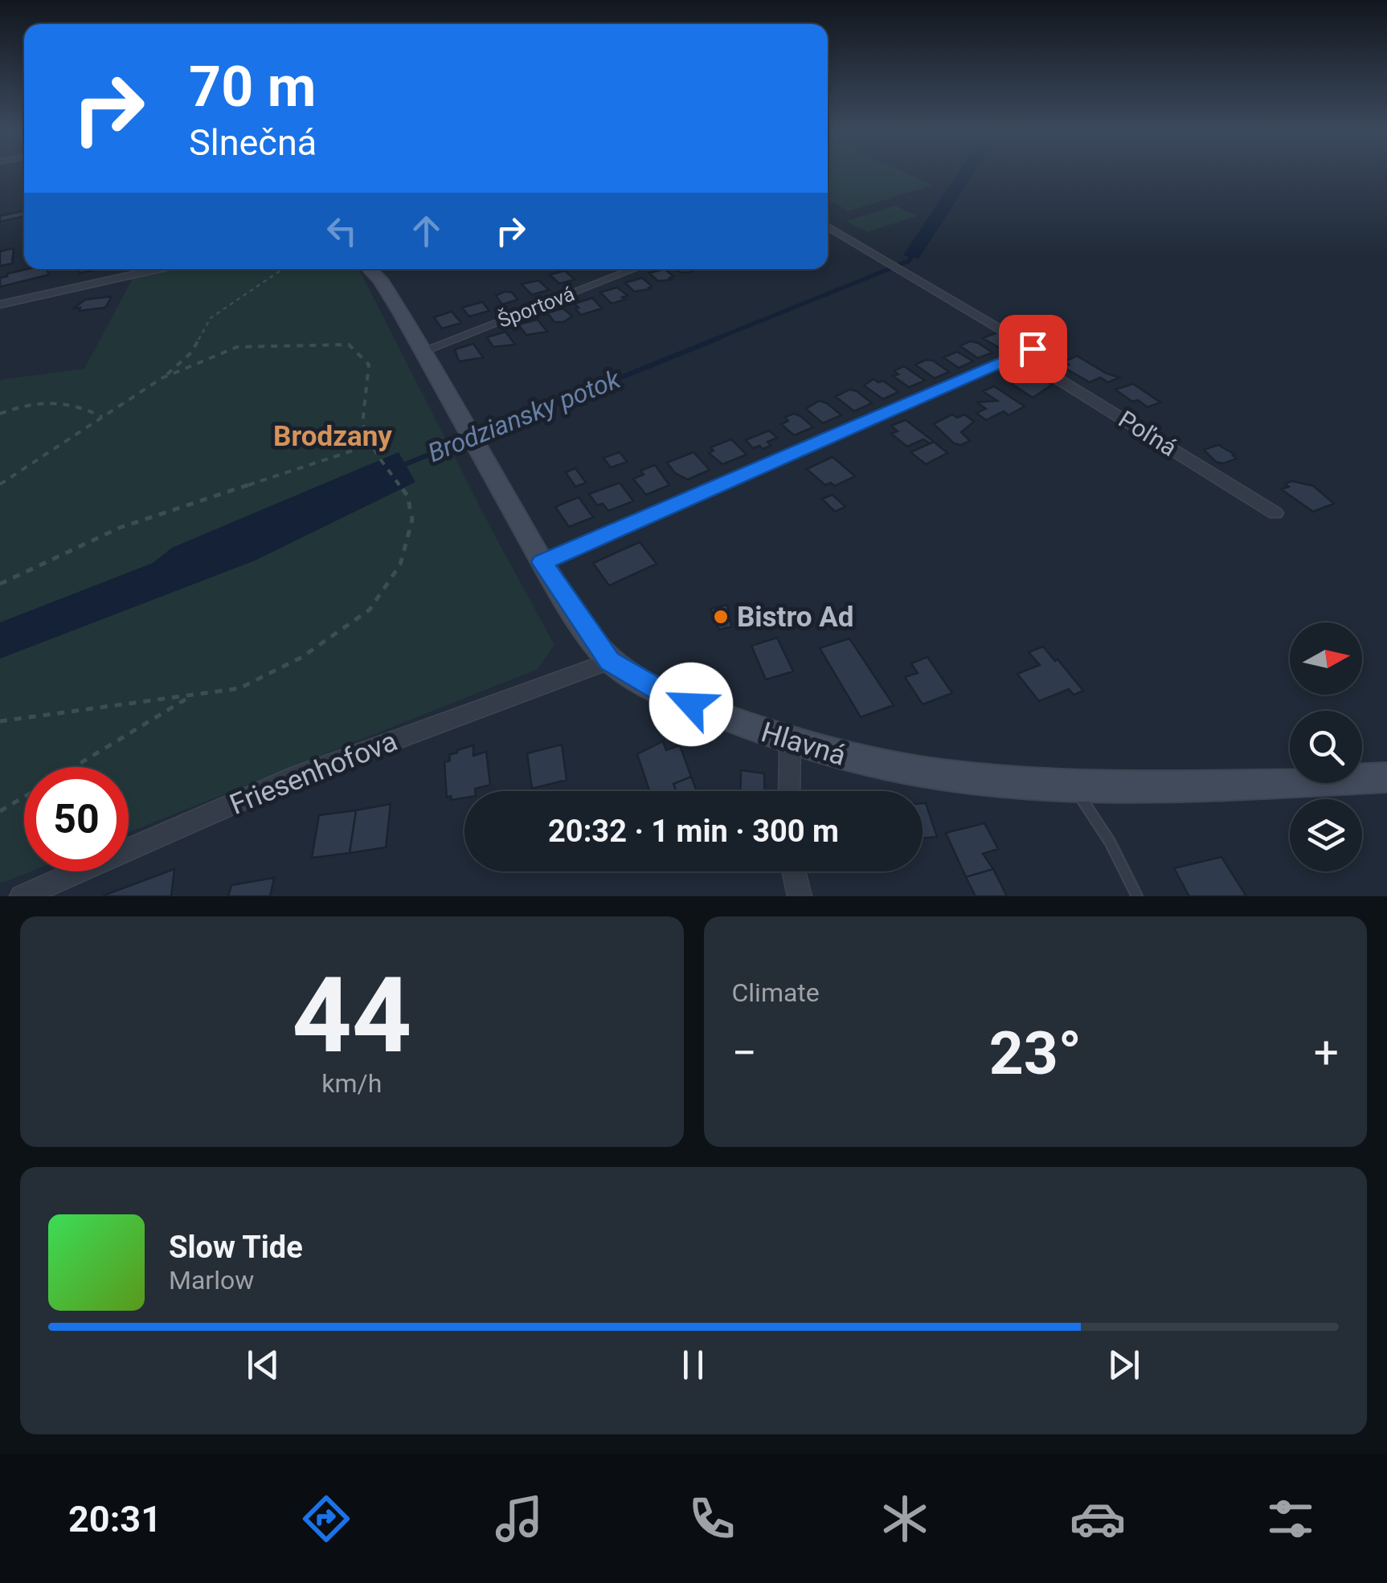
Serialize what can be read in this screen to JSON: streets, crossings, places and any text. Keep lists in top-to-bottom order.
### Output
{
  "streets": {
    "main road": ["Hlavná"],
    "street": ["Športová", "Poľná", "Friesenhofova"]
  },
  "crossings": [
    ["Športová", "Hlavná"],
    ["Hlavná", "Friesenhofova"]
  ],
  "districts": ["Brodzany"],
  "water": ["Brodziansky potok"],
  "places": ["Bistro Ad"],
  "north": "right",
  "page": {
    "turn": ["70 m", "Slnečná"],
    "limit": "50",
    "trip": "20:32 · 1 min · 300 m",
    "tile": [
      ["44", "km/h"],
      "Climate"
    ],
    "heat": ["−", "23°", "+"],
    "song": ["Slow Tide", "Marlow"],
    "tabs": "20:31"
  }
}
